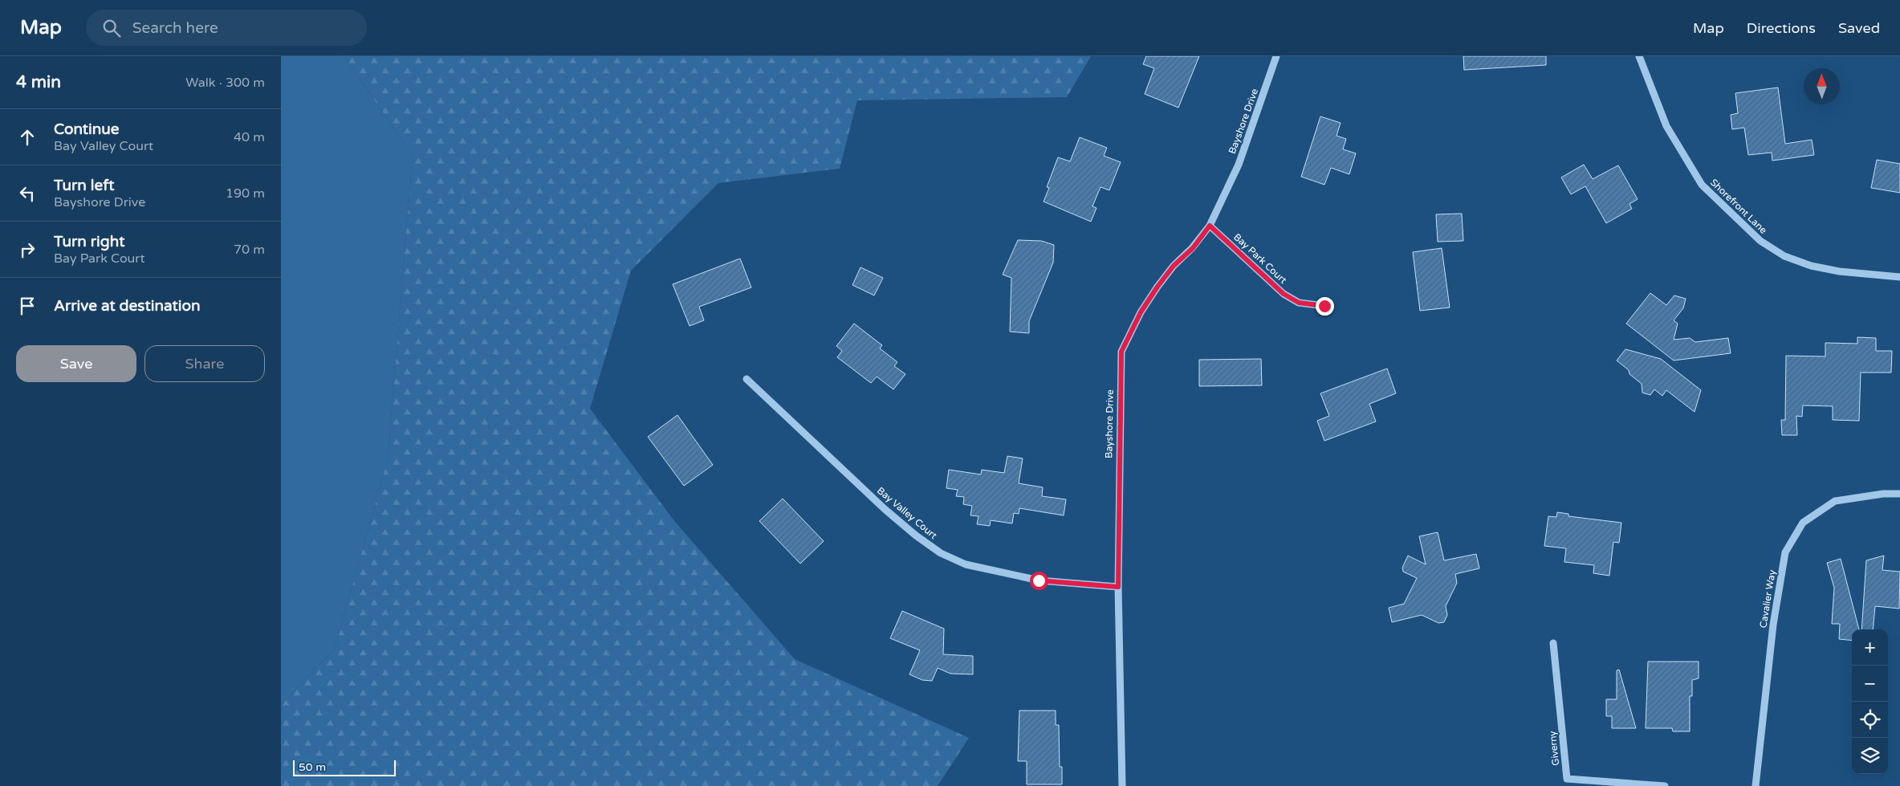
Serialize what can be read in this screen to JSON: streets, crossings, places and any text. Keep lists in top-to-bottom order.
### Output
{
  "streets": {
    "street": [
      "Bayshore Drive",
      "Shorefront Lane",
      "Bay Park Court",
      "Bay Valley Court",
      "Cavalier Way",
      "Giverny"
    ]
  },
  "crossings": [
    ["Bayshore Drive", "Bay Park Court"],
    ["Bayshore Drive", "Bay Valley Court"]
  ],
  "scale_bar": "50 m",
  "north": "top",
  "page": {
    "header": "Map",
    "search": "Search here",
    "nav": ["Map", "Directions", "Saved"],
    "heading": ["4 min", "Walk · 300 m"],
    "list": [
      ["Continue", "Bay Valley Court", "40 m"],
      ["Turn left", "Bayshore Drive", "190 m"],
      ["Turn right", "Bay Park Court", "70 m"],
      "Arrive at destination"
    ],
    "buttons": ["Save", "Share"],
    "map_buttons": ["+", "−"],
    "scale": "50 m"
  }
}
